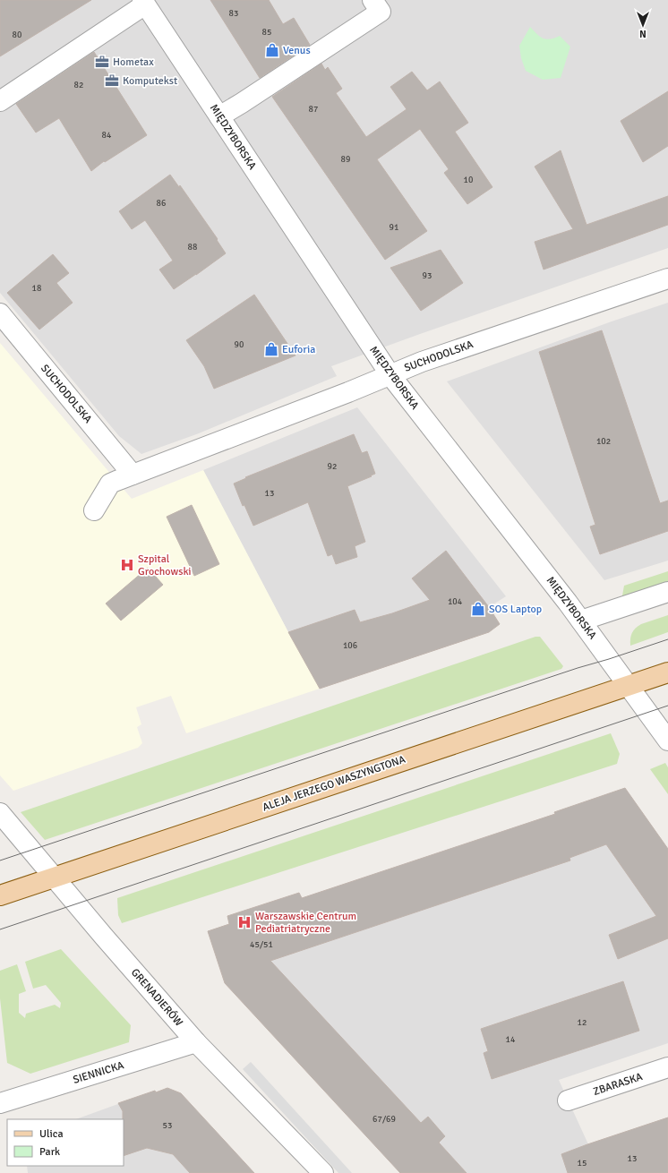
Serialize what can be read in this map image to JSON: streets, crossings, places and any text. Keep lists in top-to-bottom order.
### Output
{
  "streets": {
    "main road": ["ALEJA JERZEGO WASZYNGTONA"],
    "street": [
      "MIĘDZYBORSKA",
      "SUCHODOLSKA",
      "GRENADIERÓW",
      "SIENNICKA",
      "ZBARASKA"
    ]
  },
  "crossings": [
    ["MIĘDZYBORSKA", "SUCHODOLSKA"],
    ["MIĘDZYBORSKA", "ALEJA JERZEGO WASZYNGTONA"],
    ["ALEJA JERZEGO WASZYNGTONA", "GRENADIERÓW"],
    ["GRENADIERÓW", "SIENNICKA"]
  ],
  "places": {
    "shop": ["Venus", "Euforia", "SOS Laptop"],
    "office": ["Hometax", "Komputekst"],
    "hospital": ["Szpital Grochowski", "Warszawskie Centrum Pediatriatryczne"]
  },
  "house_numbers": [
    "83",
    "85",
    "80",
    "82",
    "87",
    "84",
    "89",
    "10",
    "86",
    "91",
    "88",
    "93",
    "18",
    "90",
    "102",
    "92",
    "13",
    "104",
    "106",
    "45/51",
    "12",
    "14",
    "67/69",
    "53",
    "13",
    "15"
  ],
  "legend": ["Ulica", "Park"],
  "north": "bottom"
}
